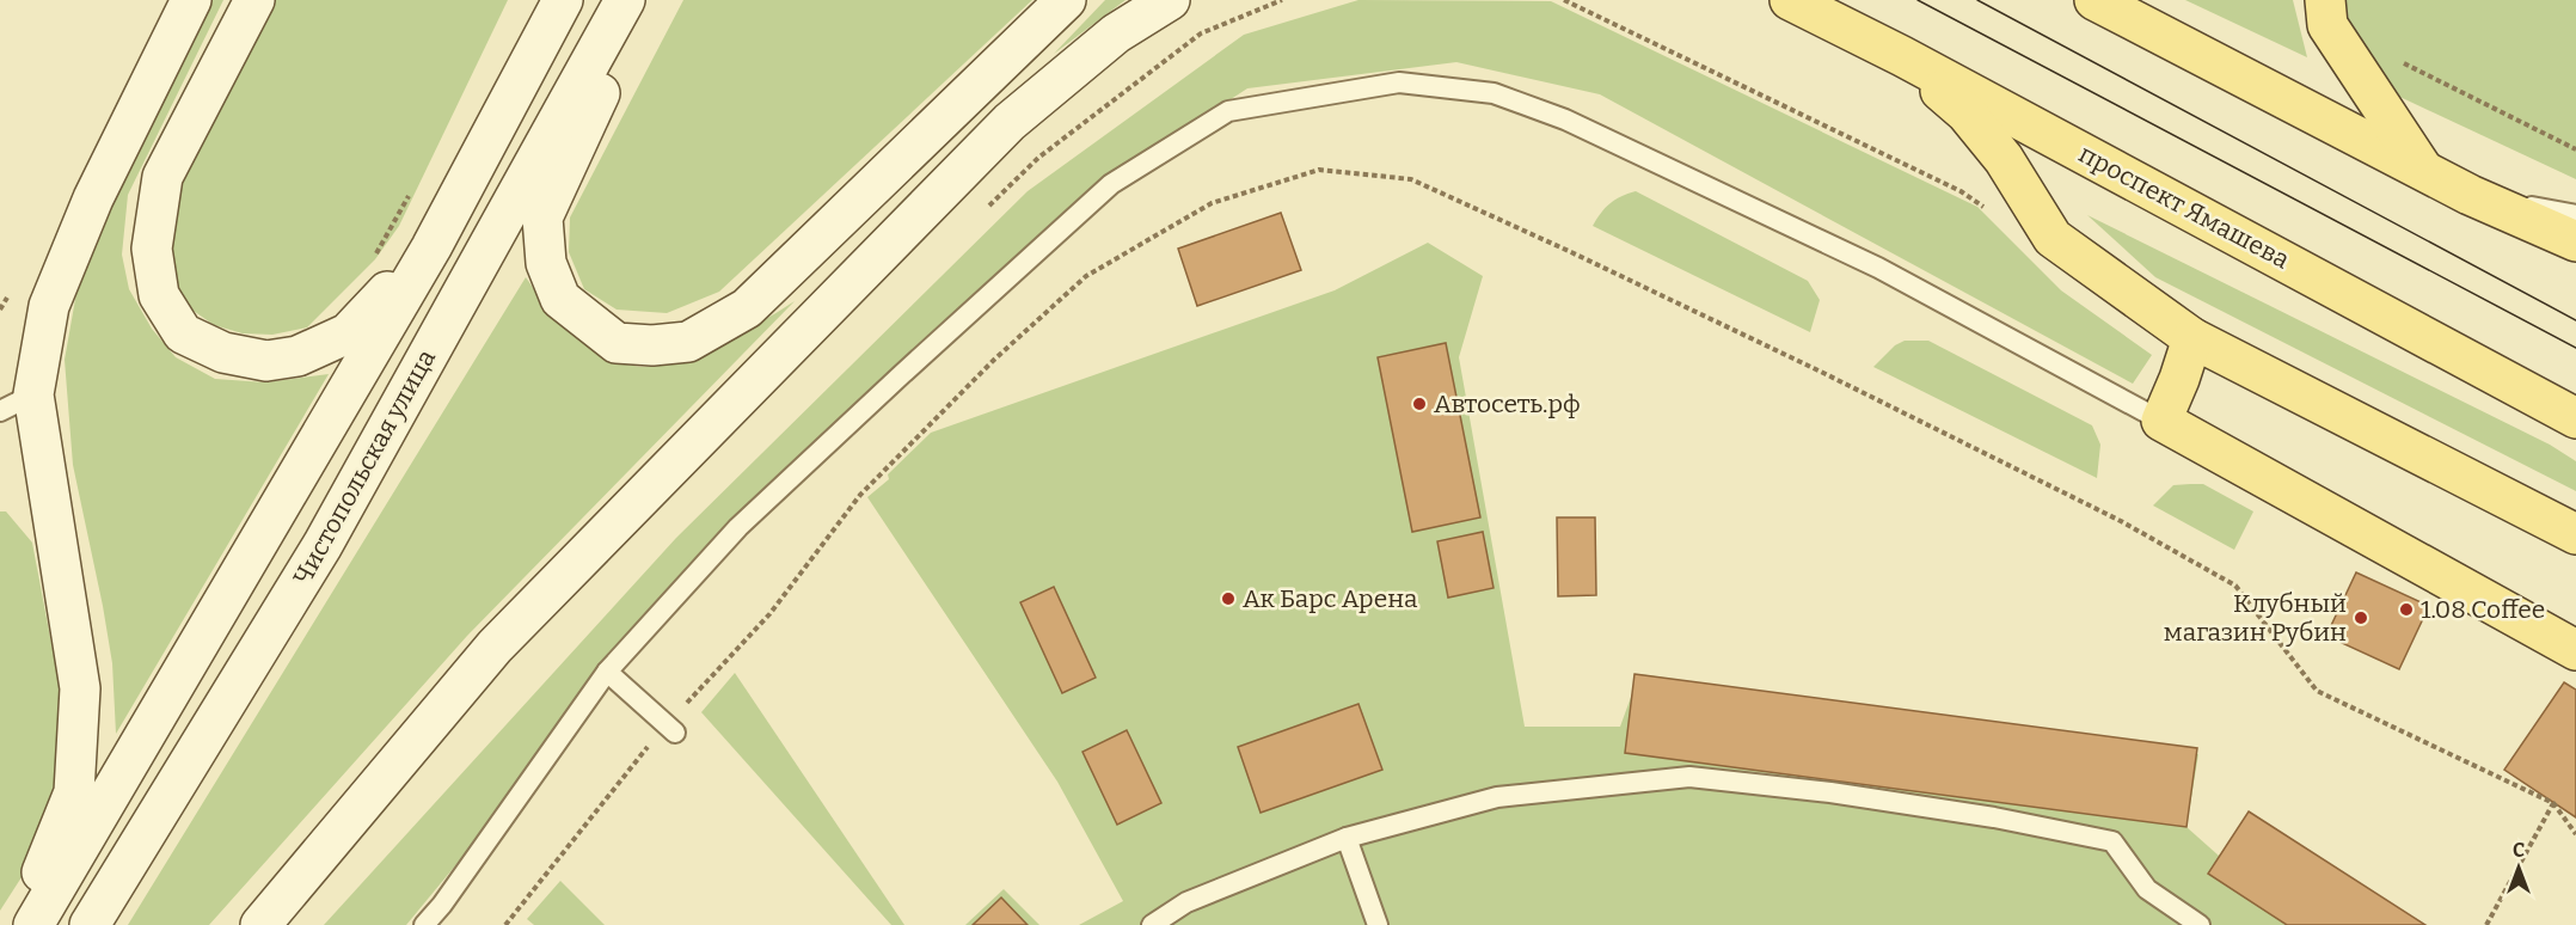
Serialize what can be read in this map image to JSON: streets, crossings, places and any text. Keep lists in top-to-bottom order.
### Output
{
  "streets": {
    "main road": ["проспект Ямашева", "Чистопольская улица"]
  },
  "places": [
    "Автосеть.рф",
    "Ак Барс Арена",
    "1.08 Coffee",
    "Клубный магазин Рубин"
  ],
  "north": "top"
}
